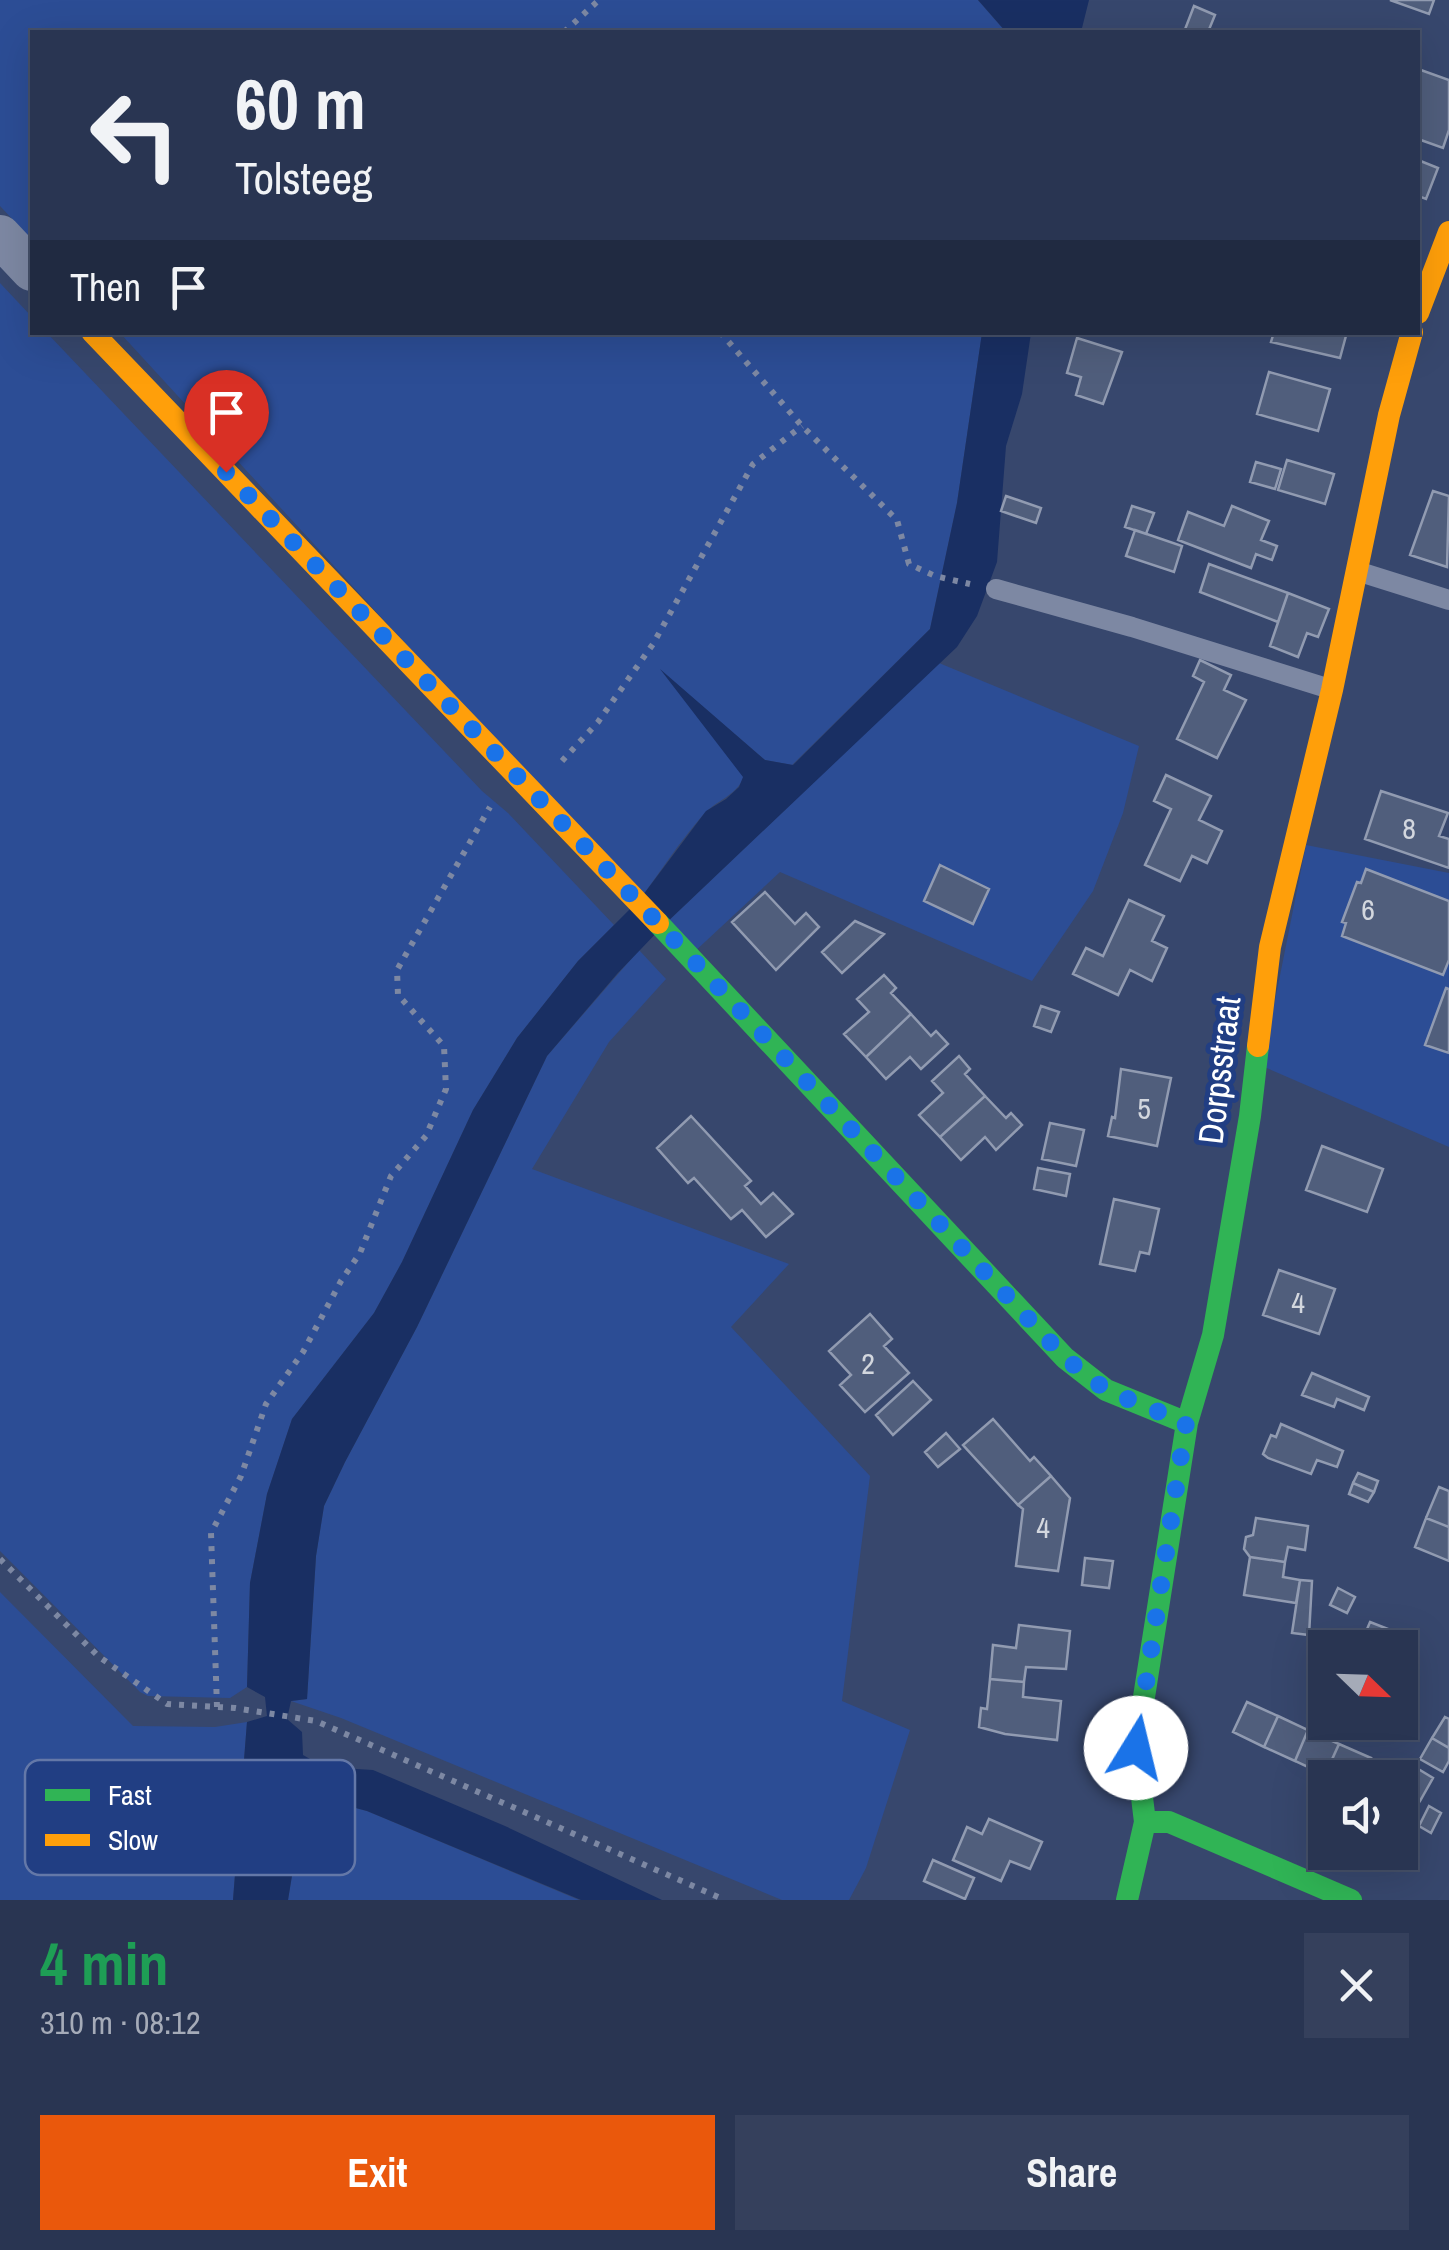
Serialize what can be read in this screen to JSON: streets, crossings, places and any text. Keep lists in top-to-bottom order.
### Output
{
  "streets": {
    "street": ["Dorpsstraat"]
  },
  "house_numbers": [
    "8",
    "6",
    "5",
    "4",
    "2",
    "4"
  ],
  "legend": ["Fast", "Slow"],
  "north": "bottom right",
  "page": {
    "turn": ["60 m", "Tolsteeg"],
    "then": "Then",
    "heading": ["4 min", "310 m · 08:12"],
    "buttons": ["Exit", "Share"]
  }
}
